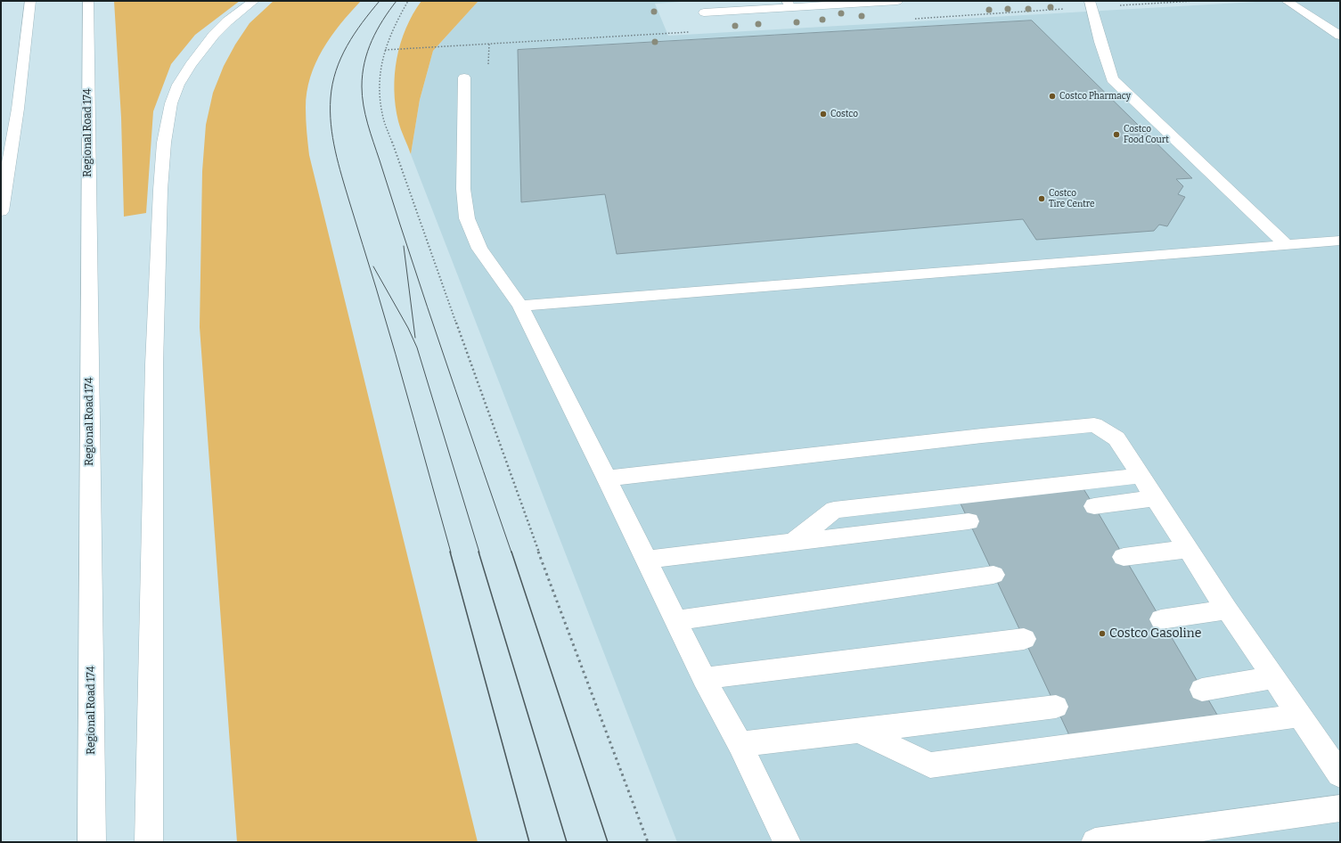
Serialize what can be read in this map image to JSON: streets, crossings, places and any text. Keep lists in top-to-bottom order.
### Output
{
  "streets": {
    "main road": ["Regional Road 174"]
  },
  "places": [
    "Costco Pharmacy",
    "Costco",
    "Costco Food Court",
    "Costco Tire Centre",
    "Costco Gasoline"
  ]
}
